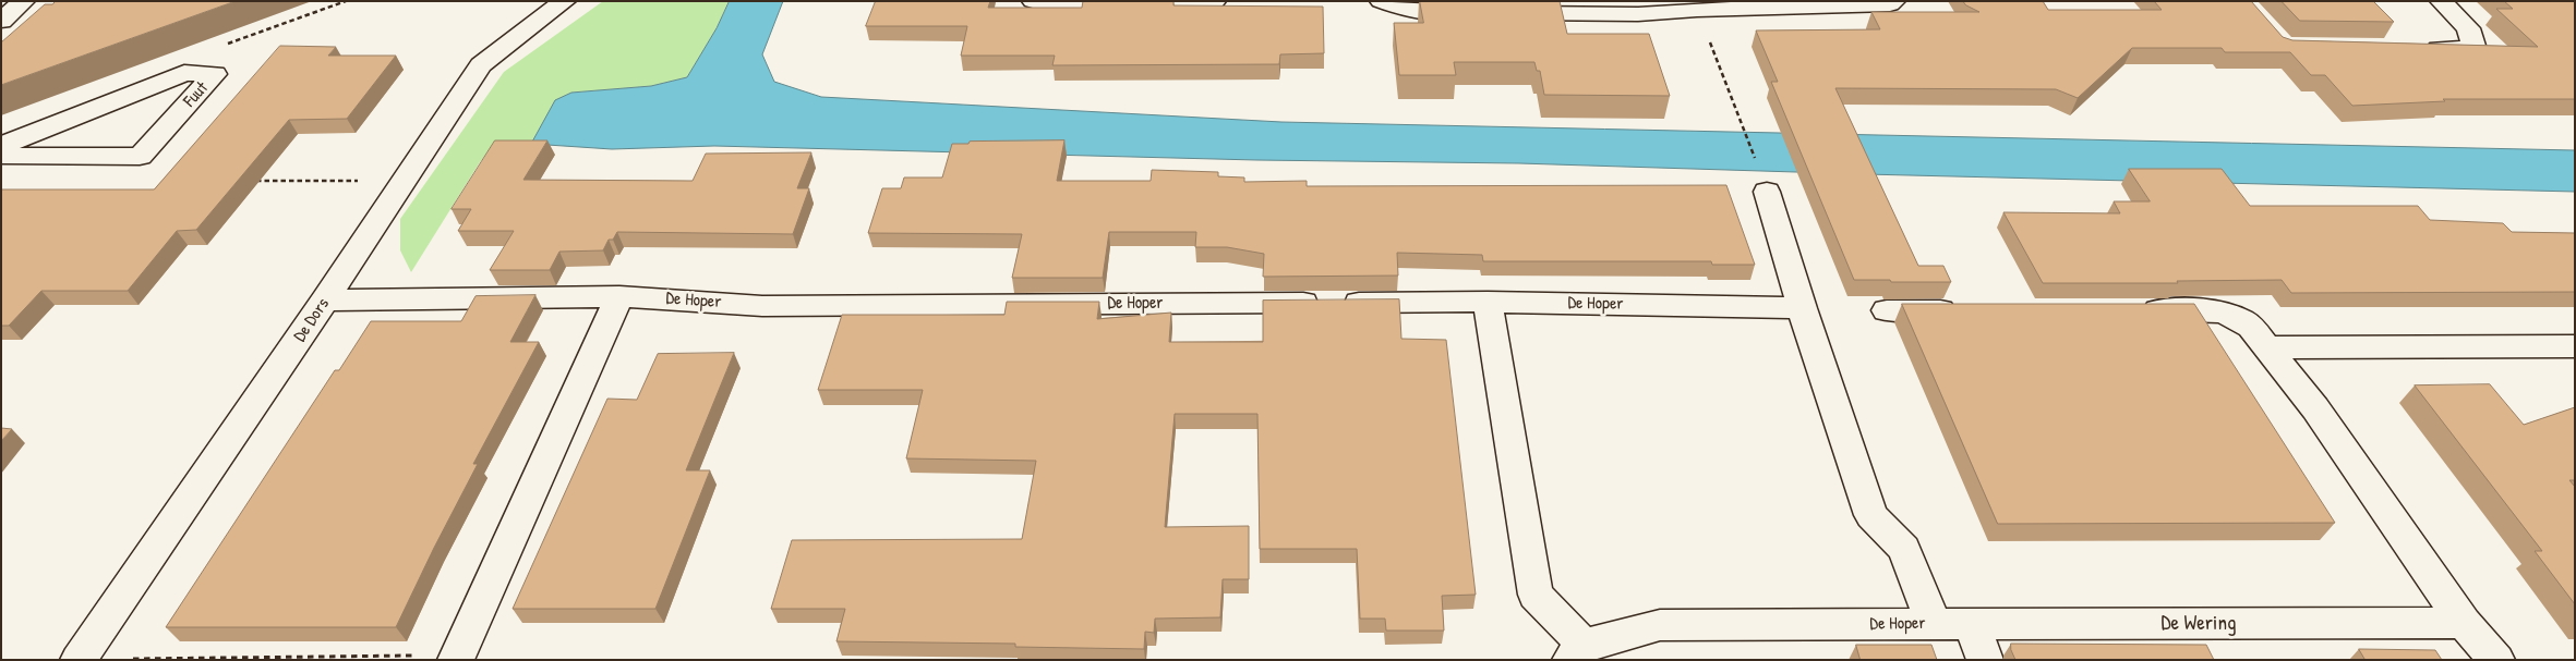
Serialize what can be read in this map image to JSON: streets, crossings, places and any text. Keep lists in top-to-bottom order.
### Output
{
  "streets": {
    "street": [
      "Fuut",
      "De Hoper",
      "De Dors",
      "De Wering"
    ]
  },
  "crossings": [
    ["De Hoper", "De Dors"],
    ["De Hoper", "De Wering"]
  ]
}
